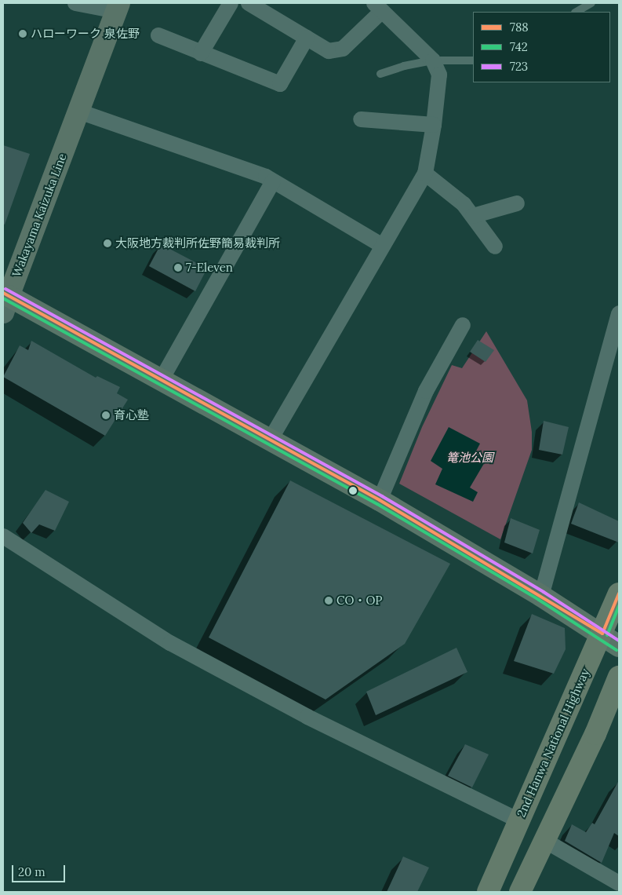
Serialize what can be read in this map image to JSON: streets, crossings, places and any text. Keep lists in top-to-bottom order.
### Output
{
  "streets": {
    "highway": ["2nd Hanwa National Highway"],
    "main road": ["Wakayama Kaizuka Line"]
  },
  "crossings": [
    ["Wakayama Kaizuka Line", "2nd Hanwa National Highway"]
  ],
  "parks": ["篭池公園"],
  "places": [
    "ハローワーク 泉佐野",
    "大阪地方裁判所佐野簡易裁判所",
    "7-Eleven",
    "育心塾",
    "CO・OP"
  ],
  "lines": ["transit line 723", "transit line 788", "transit line 742"],
  "legend": ["788", "742", "723"],
  "scale_bar": "20 m"
}
